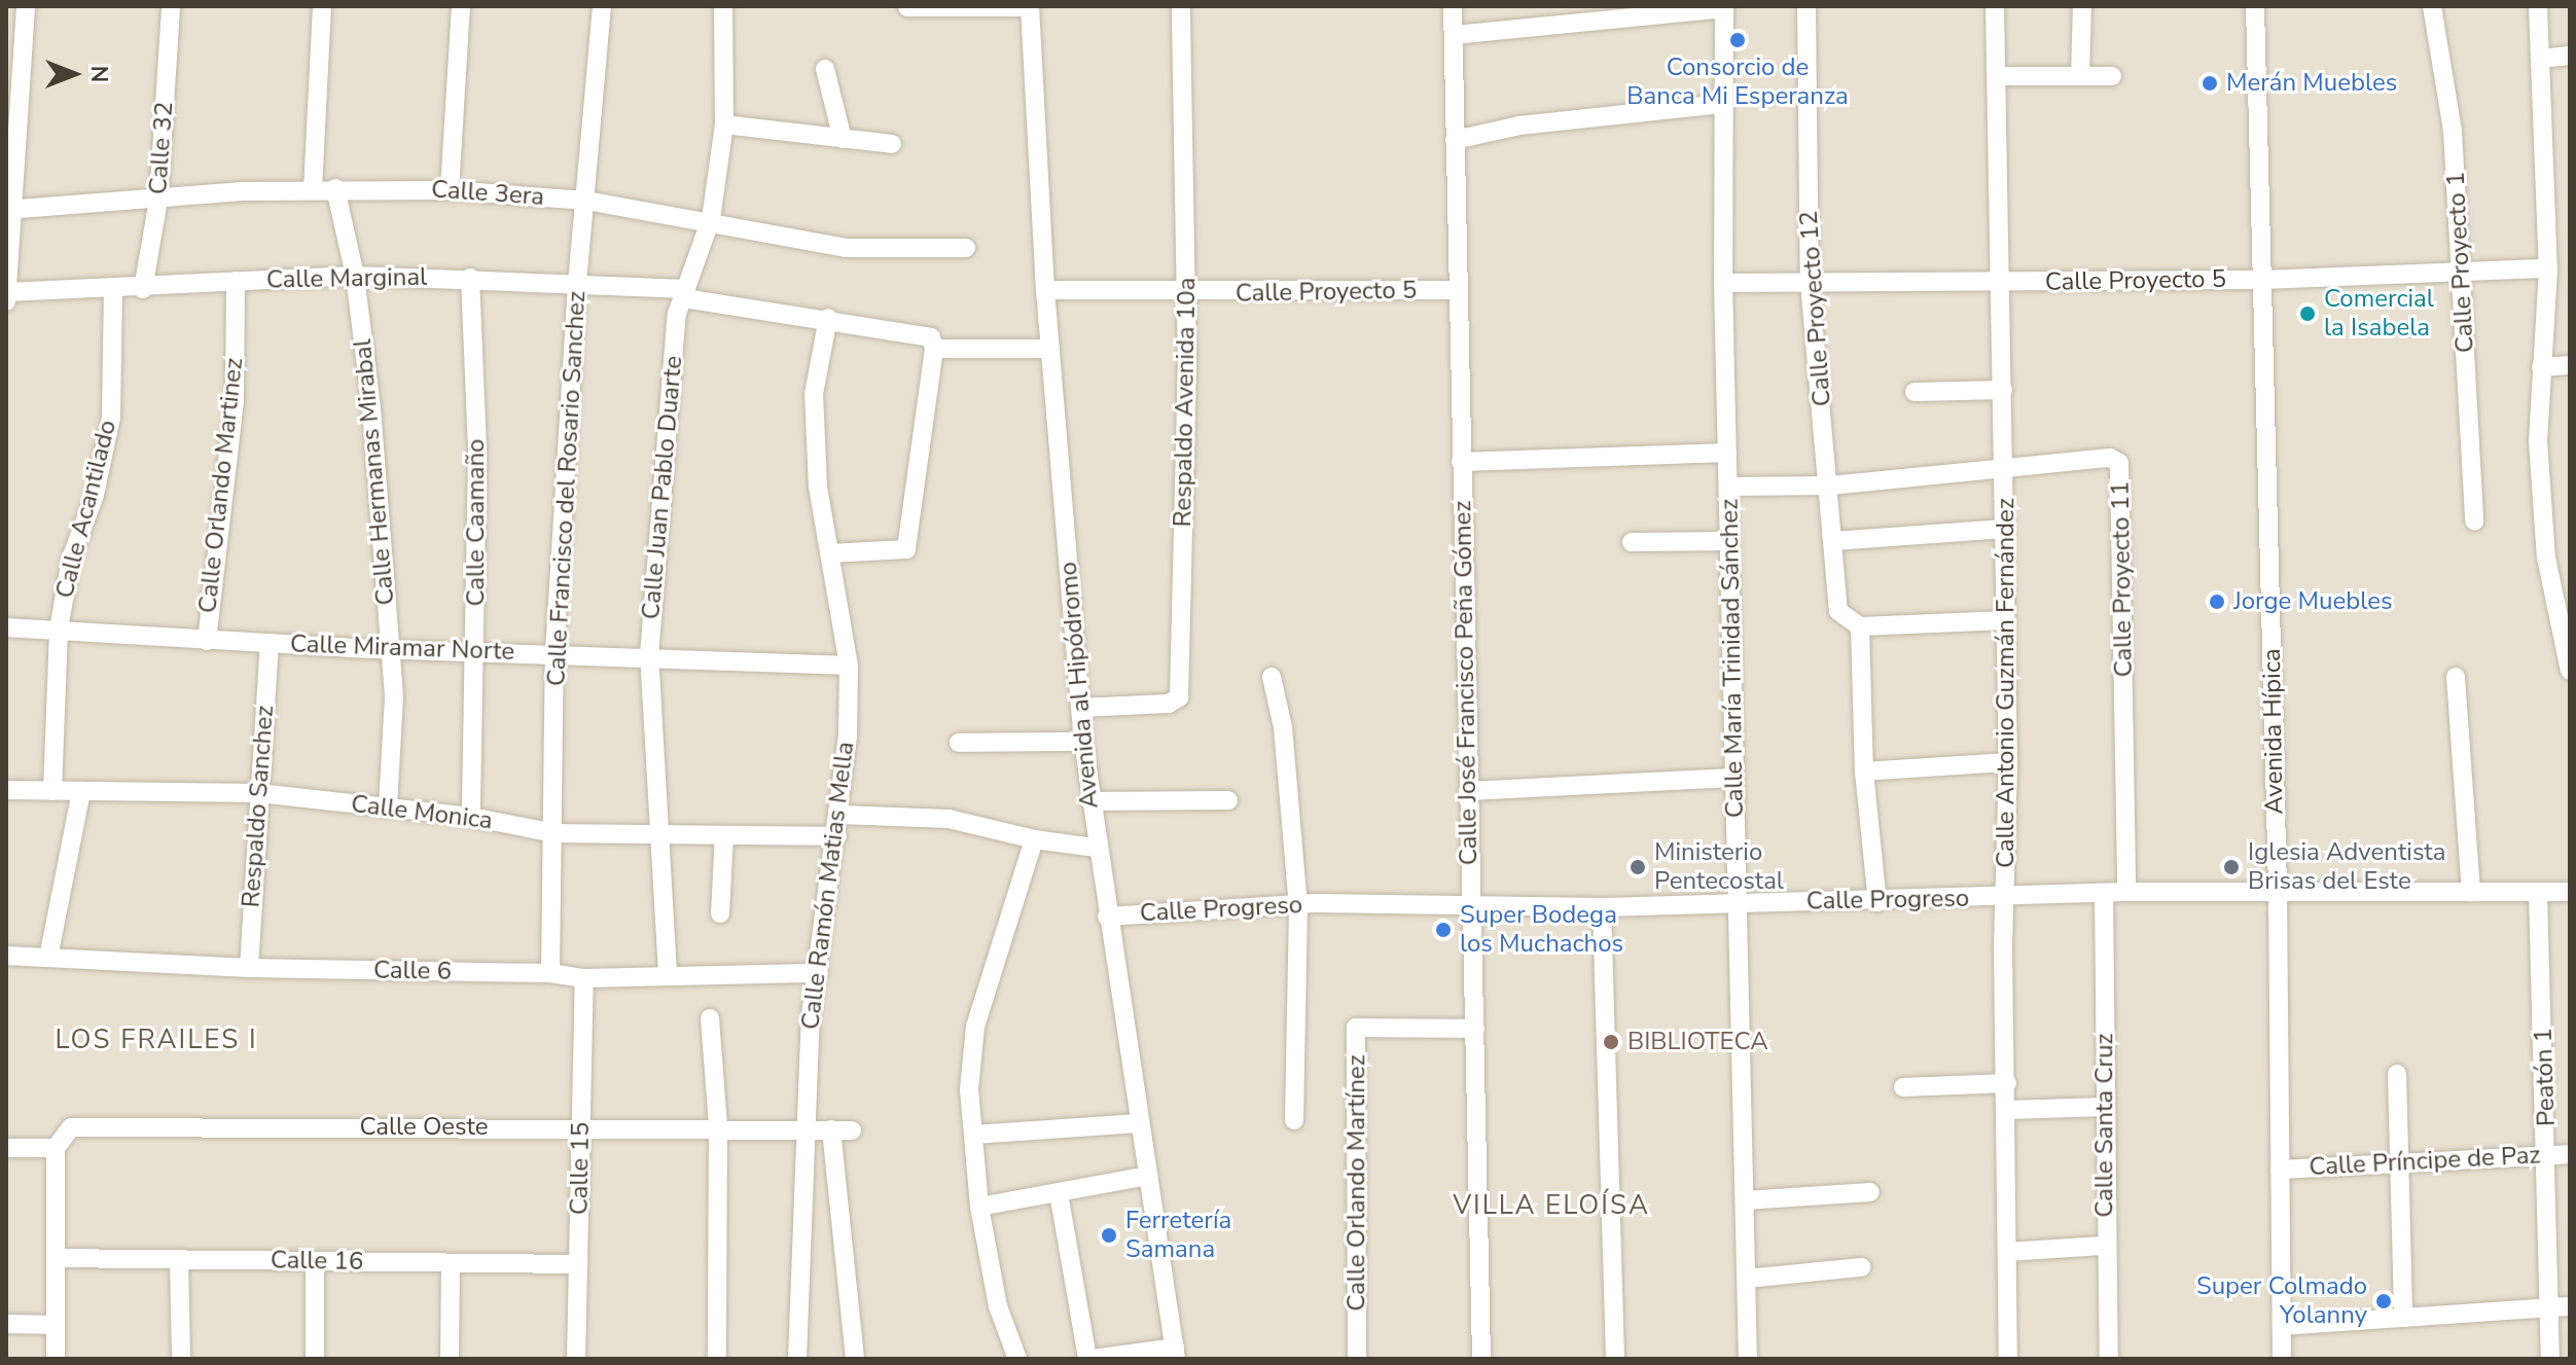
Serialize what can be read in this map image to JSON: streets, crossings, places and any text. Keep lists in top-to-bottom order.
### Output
{
  "streets": {
    "street": [
      "Calle 32",
      "Calle 3era",
      "Calle Proyecto 1",
      "Calle Marginal",
      "Calle Proyecto 5",
      "Calle Proyecto 12",
      "Respaldo Avenida 10a",
      "Calle Hermanas Mirabal",
      "Calle Orlando Martinez",
      "Calle Juan Pablo Duarte",
      "Calle Francisco del Rosario Sanchez",
      "Calle Acantilado",
      "Calle Caamaño",
      "Calle Proyecto 11",
      "Calle Miramar Norte",
      "Calle María Trinidad Sánchez",
      "Calle José Francisco Peña Gómez",
      "Calle Antonio Guzmán Fernández",
      "Avenida al Hipódromo",
      "Avenida Hípica",
      "Respaldo Sanchez",
      "Calle Monica",
      "Calle Ramón Matias Mella",
      "Calle Progreso",
      "Calle 6",
      "Peatón 1",
      "Calle Santa Cruz",
      "Calle Oeste",
      "Calle Príncipe de Paz",
      "Calle 15",
      "Calle Orlando Martínez",
      "Calle 16"
    ]
  },
  "crossings": [
    ["Calle 32", "Calle 3era"],
    ["Calle 32", "Calle Marginal"],
    ["Calle 3era", "Calle Hermanas Mirabal"],
    ["Calle 3era", "Calle Juan Pablo Duarte"],
    ["Calle 3era", "Calle Francisco del Rosario Sanchez"],
    ["Calle Proyecto 1", "Calle Proyecto 5"],
    ["Calle Marginal", "Calle Hermanas Mirabal"],
    ["Calle Marginal", "Calle Orlando Martinez"],
    ["Calle Marginal", "Calle Juan Pablo Duarte"],
    ["Calle Marginal", "Calle Francisco del Rosario Sanchez"],
    ["Calle Marginal", "Calle Acantilado"],
    ["Calle Marginal", "Calle Caamaño"],
    ["Calle Marginal", "Avenida al Hipódromo"],
    ["Calle Marginal", "Calle Ramón Matias Mella"],
    ["Calle Proyecto 5", "Calle Proyecto 12"],
    ["Calle Proyecto 5", "Respaldo Avenida 10a"],
    ["Calle Proyecto 5", "Calle María Trinidad Sánchez"],
    ["Calle Proyecto 5", "Calle José Francisco Peña Gómez"],
    ["Calle Proyecto 5", "Calle Antonio Guzmán Fernández"],
    ["Calle Proyecto 5", "Avenida al Hipódromo"],
    ["Calle Proyecto 5", "Avenida Hípica"],
    ["Calle Proyecto 12", "Calle Proyecto 11"],
    ["Respaldo Avenida 10a", "Avenida al Hipódromo"],
    ["Calle Hermanas Mirabal", "Calle Miramar Norte"],
    ["Calle Hermanas Mirabal", "Calle Monica"],
    ["Calle Orlando Martinez", "Calle Miramar Norte"],
    ["Calle Juan Pablo Duarte", "Calle Miramar Norte"],
    ["Calle Juan Pablo Duarte", "Calle Monica"],
    ["Calle Juan Pablo Duarte", "Calle 6"],
    ["Calle Francisco del Rosario Sanchez", "Calle Miramar Norte"],
    ["Calle Francisco del Rosario Sanchez", "Calle Monica"],
    ["Calle Francisco del Rosario Sanchez", "Calle 6"],
    ["Calle Acantilado", "Calle Miramar Norte"],
    ["Calle Acantilado", "Calle Monica"],
    ["Calle Caamaño", "Calle Miramar Norte"],
    ["Calle Caamaño", "Calle Monica"],
    ["Calle Proyecto 11", "Calle María Trinidad Sánchez"],
    ["Calle Proyecto 11", "Calle Antonio Guzmán Fernández"],
    ["Calle Proyecto 11", "Calle Progreso"],
    ["Calle Miramar Norte", "Respaldo Sanchez"],
    ["Calle Miramar Norte", "Calle Ramón Matias Mella"],
    ["Calle María Trinidad Sánchez", "Calle Progreso"],
    ["Calle José Francisco Peña Gómez", "Calle Progreso"],
    ["Calle José Francisco Peña Gómez", "Calle Orlando Martínez"],
    ["Calle Antonio Guzmán Fernández", "Calle Progreso"],
    ["Avenida al Hipódromo", "Calle Progreso"],
    ["Avenida Hípica", "Calle Progreso"],
    ["Avenida Hípica", "Calle Príncipe de Paz"],
    ["Respaldo Sanchez", "Calle Monica"],
    ["Respaldo Sanchez", "Calle 6"],
    ["Calle Monica", "Calle Ramón Matias Mella"],
    ["Calle Ramón Matias Mella", "Calle 6"],
    ["Calle Ramón Matias Mella", "Calle Oeste"],
    ["Calle Progreso", "Peatón 1"],
    ["Calle Progreso", "Calle Santa Cruz"],
    ["Calle 6", "Calle 15"],
    ["Peatón 1", "Calle Príncipe de Paz"],
    ["Calle Oeste", "Calle 15"],
    ["Calle 15", "Calle 16"]
  ],
  "districts": ["LOS FRAILES I", "VILLA ELOÍSA"],
  "places": [
    "Consorcio de Banca Mi Esperanza",
    "Merán Muebles",
    "Comercial la Isabela",
    "Jorge Muebles",
    "Ministerio Pentecostal",
    "Iglesia Adventista Brisas del Este",
    "Super Bodega los Muchachos",
    "BIBLIOTECA",
    "Ferretería Samana",
    "Super Colmado Yolanny"
  ],
  "north": "right"
}
